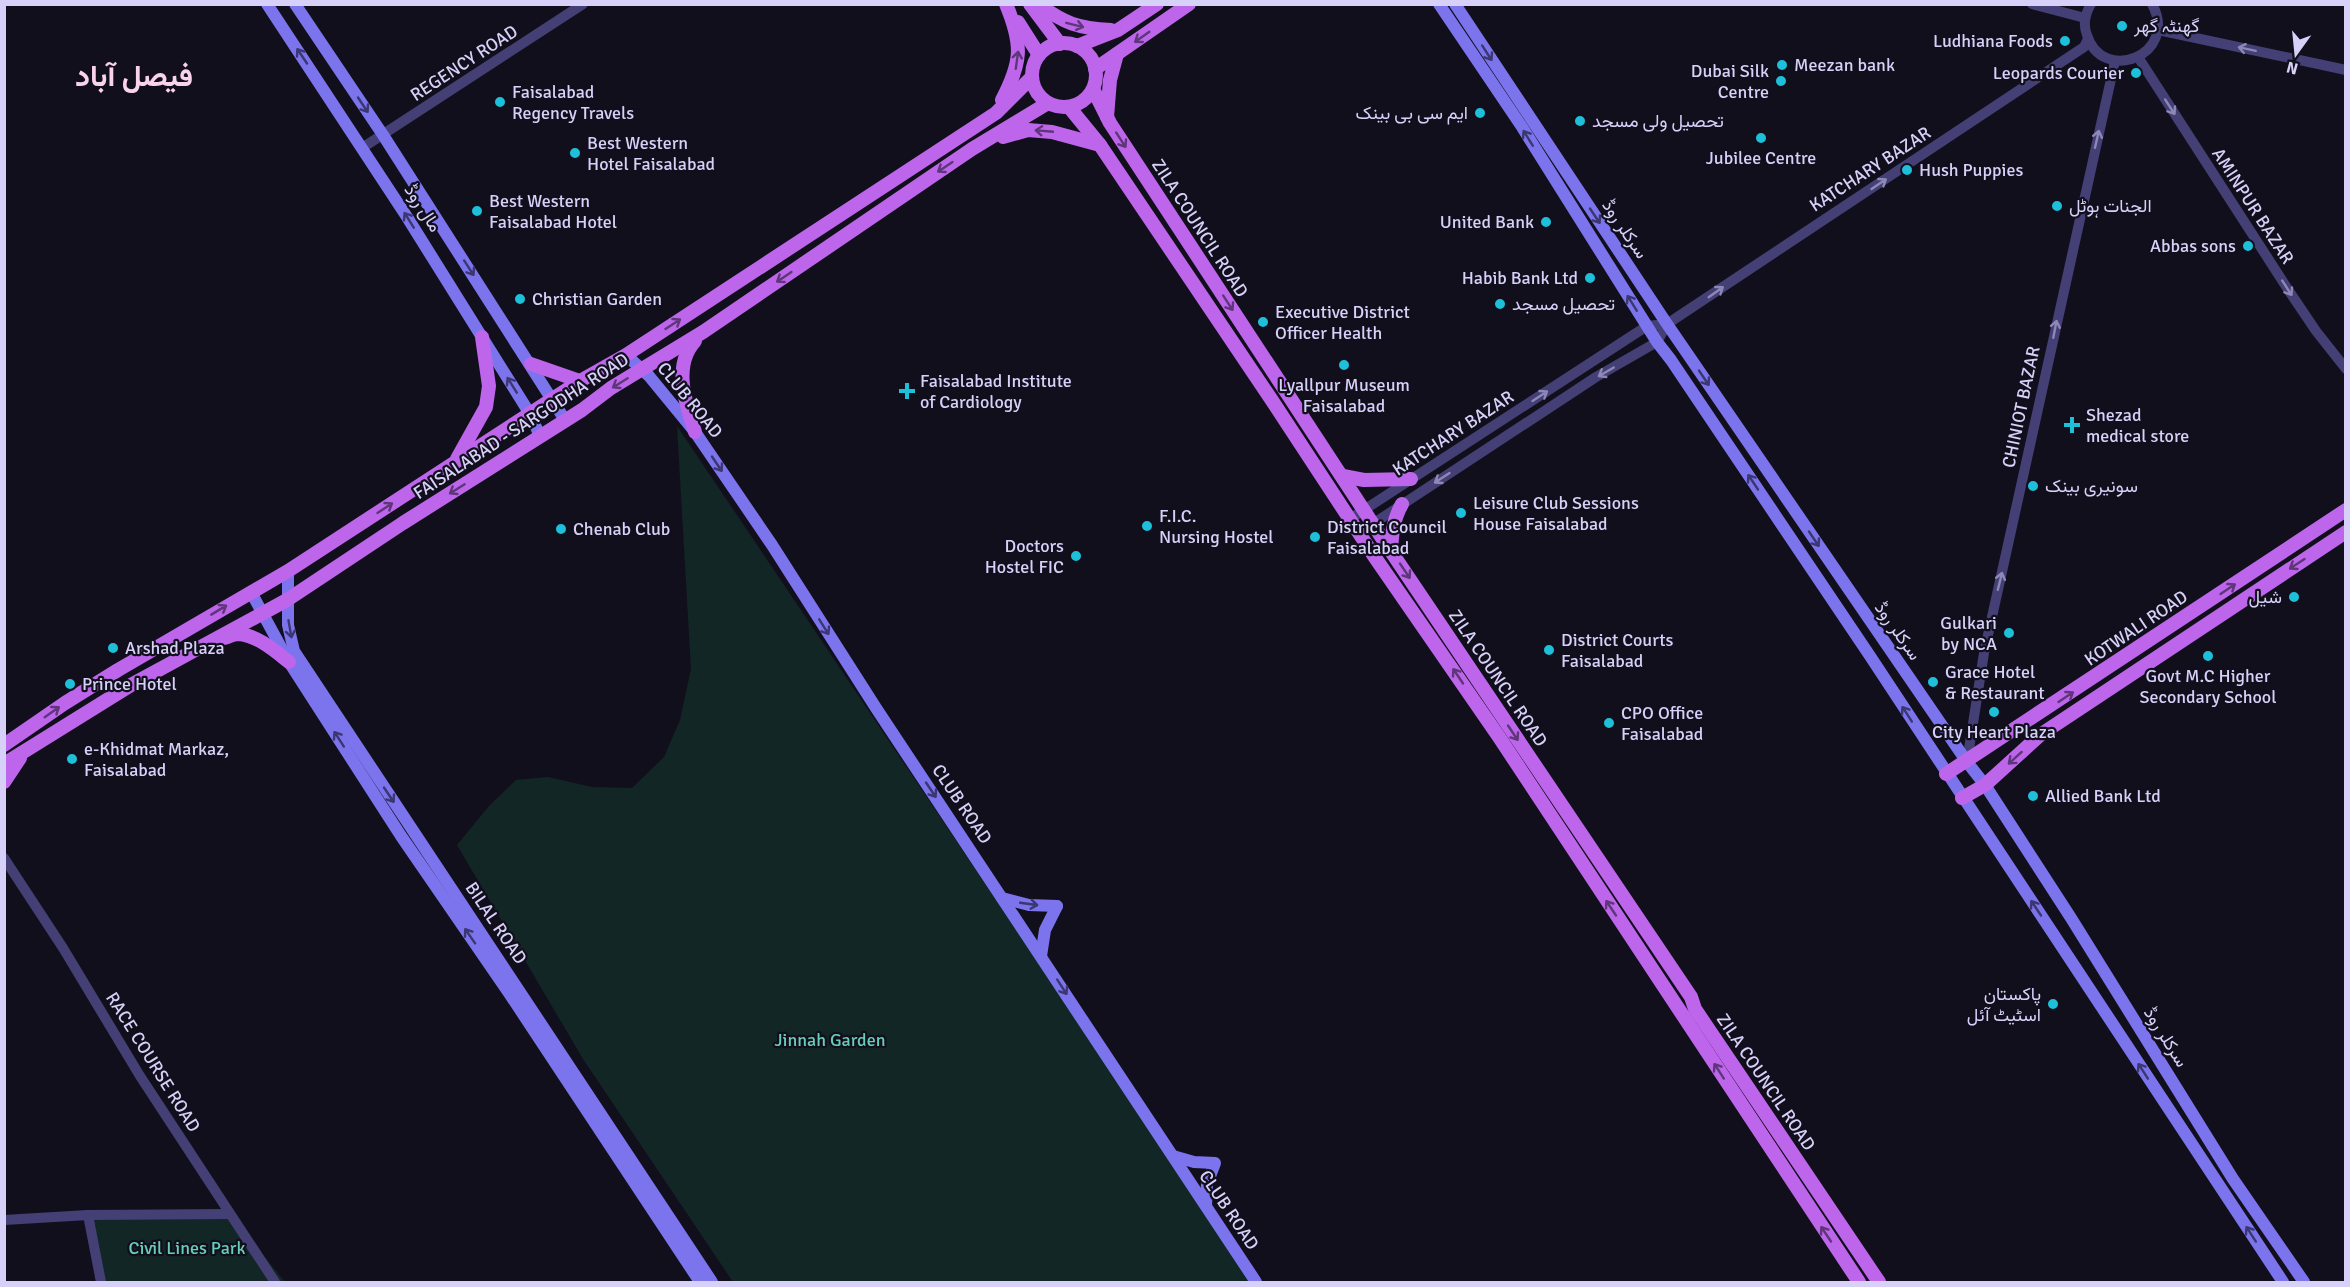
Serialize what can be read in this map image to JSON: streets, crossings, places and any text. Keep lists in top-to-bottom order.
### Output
{
  "streets": {
    "main road": [
      "مال روڈ",
      "ZILA COUNCIL ROAD",
      "سرکلر روڈ",
      "CLUB ROAD",
      "FAISALABAD - SARGODHA ROAD",
      "KOTWALI ROAD",
      "BILAL ROAD"
    ],
    "street": [
      "REGENCY ROAD",
      "KATCHARY BAZAR",
      "AMINPUR BAZAR",
      "CHINIOT BAZAR",
      "RACE COURSE ROAD"
    ]
  },
  "crossings": [
    ["REGENCY ROAD", "مال روڈ"],
    ["KATCHARY BAZAR", "ZILA COUNCIL ROAD"],
    ["KATCHARY BAZAR", "سرکلر روڈ"],
    ["مال روڈ", "FAISALABAD - SARGODHA ROAD"],
    ["ZILA COUNCIL ROAD", "FAISALABAD - SARGODHA ROAD"],
    ["سرکلر روڈ", "CHINIOT BAZAR"],
    ["سرکلر روڈ", "KOTWALI ROAD"],
    ["CLUB ROAD", "FAISALABAD - SARGODHA ROAD"],
    ["CHINIOT BAZAR", "KOTWALI ROAD"],
    ["FAISALABAD - SARGODHA ROAD", "BILAL ROAD"]
  ],
  "one_way": ["AMINPUR BAZAR", "CLUB ROAD", "CHINIOT BAZAR"],
  "districts": ["فیصل آباد"],
  "parks": ["Jinnah Garden", "Civil Lines Park"],
  "places": {
    "other": [
      "گھنٹہ گھر",
      "Ludhiana Foods",
      "Meezan bank",
      "Leopards Courier",
      "Dubai Silk Centre",
      "Faisalabad Regency Travels",
      "ایم سی بی بینک",
      "تحصیل ولی مسجد",
      "Jubilee Centre",
      "Best Western Hotel Faisalabad",
      "Hush Puppies",
      "الجنات ہوٹل",
      "Best Western Faisalabad Hotel",
      "United Bank",
      "Abbas sons",
      "Habib Bank Ltd",
      "Christian Garden",
      "تحصیل مسجد",
      "Executive District Officer Health",
      "Lyallpur Museum Faisalabad",
      "سونیری بینک",
      "Leisure Club Sessions House Faisalabad",
      "F.I.C. Nursing Hostel",
      "Chenab Club",
      "District Council Faisalabad",
      "Doctors Hostel FIC",
      "شیل",
      "Gulkari by NCA",
      "Arshad Plaza",
      "District Courts Faisalabad",
      "Govt M.C Higher Secondary School",
      "Grace Hotel & Restaurant",
      "Prince Hotel",
      "City Heart Plaza",
      "CPO Office Faisalabad",
      "e-Khidmat Markaz, Faisalabad",
      "Allied Bank Ltd",
      "پاکستان اسٹیٹ آئل"
    ],
    "health": ["Faisalabad Institute of Cardiology", "Shezad medical store"]
  },
  "north": "bottom"
}
